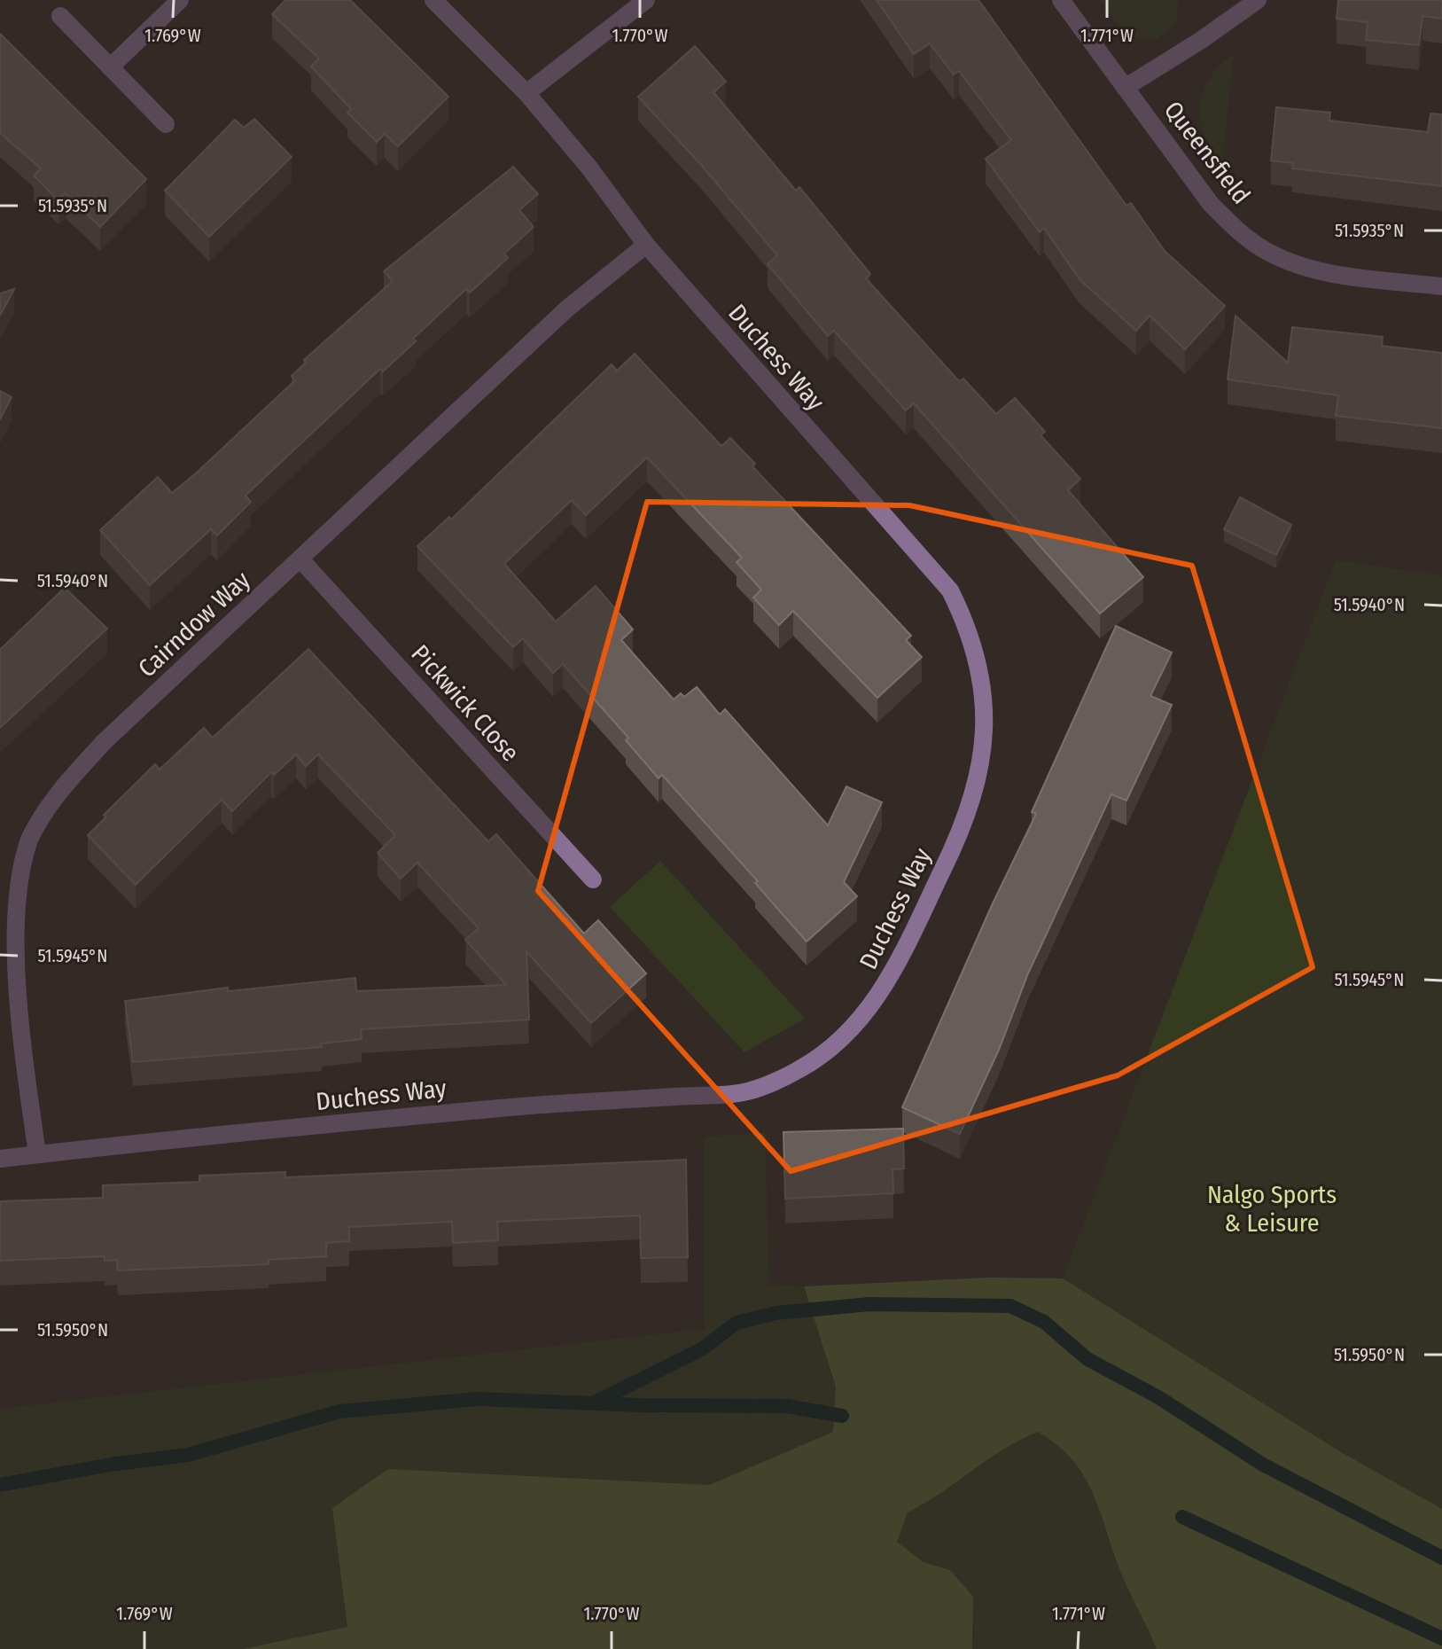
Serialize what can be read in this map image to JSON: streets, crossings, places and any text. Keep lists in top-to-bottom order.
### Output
{
  "streets": {
    "street": [
      "Queensfield",
      "Duchess Way",
      "Cairndow Way",
      "Pickwick Close"
    ]
  },
  "crossings": [
    ["Duchess Way", "Cairndow Way"],
    ["Cairndow Way", "Pickwick Close"]
  ],
  "parks": ["Nalgo Sports & Leisure"],
  "coordinates": [
    "1.769°W",
    "1.770°W",
    "1.771°W",
    "51.5935°N",
    "51.5940°N",
    "51.5945°N",
    "51.5950°N"
  ]
}
